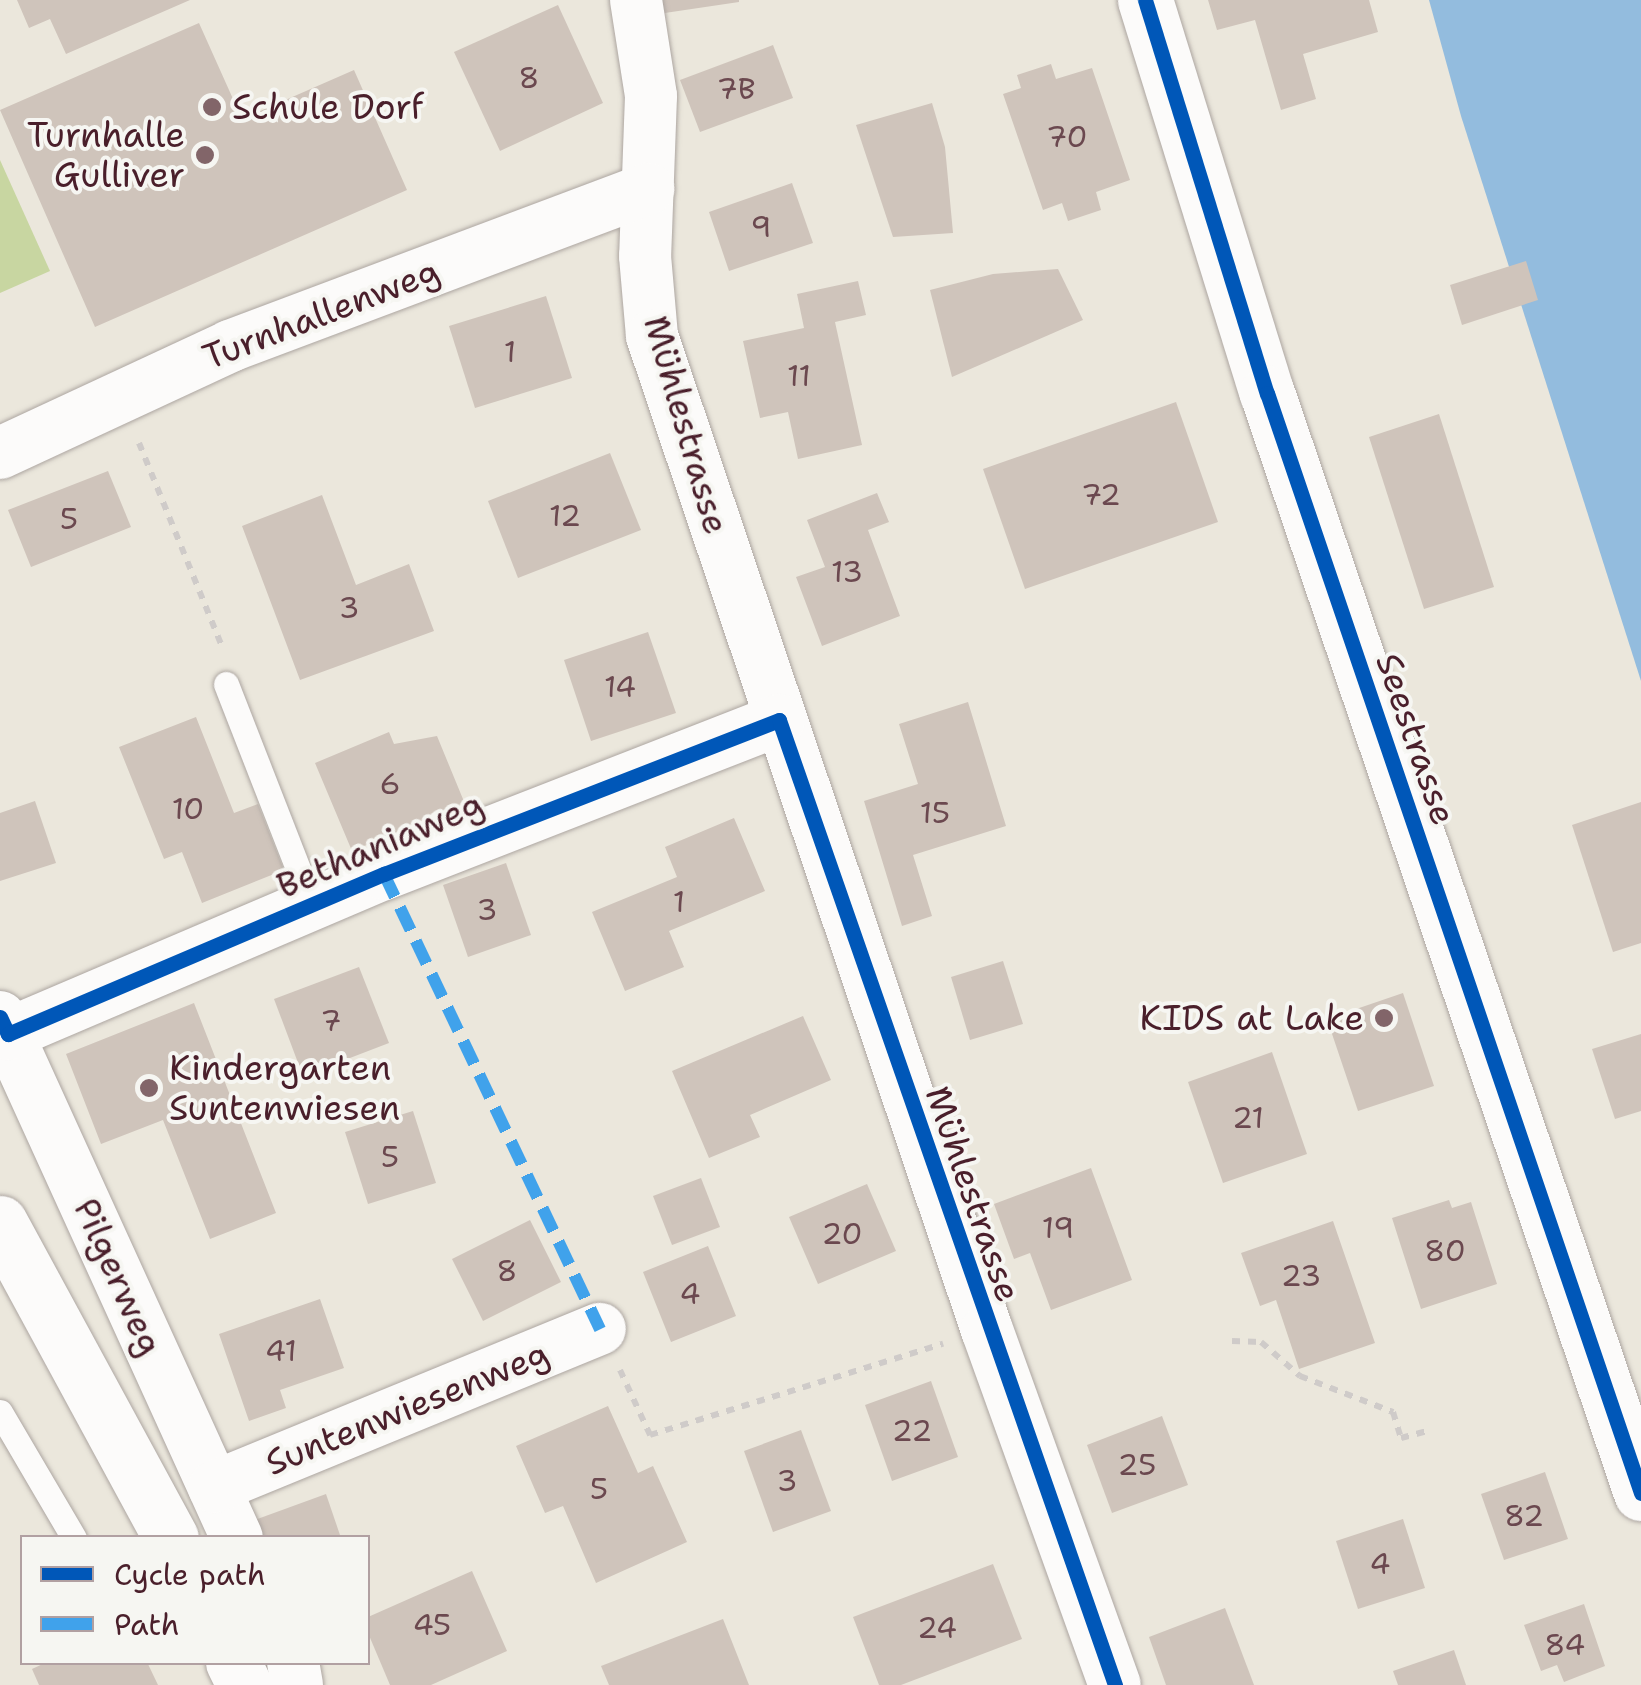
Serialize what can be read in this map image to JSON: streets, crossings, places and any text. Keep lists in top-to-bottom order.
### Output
{
  "streets": {
    "main road": ["Seestrasse"],
    "street": [
      "Turnhallenweg",
      "Mühlestrasse",
      "Bethaniaweg",
      "Pilgerweg",
      "Suntenwiesenweg"
    ]
  },
  "crossings": [
    ["Turnhallenweg", "Mühlestrasse"],
    ["Mühlestrasse", "Bethaniaweg"],
    ["Bethaniaweg", "Pilgerweg"],
    ["Pilgerweg", "Suntenwiesenweg"]
  ],
  "places": [
    "Schule Dorf",
    "Turnhalle Gulliver",
    "KIDS at Lake",
    "Kindergarten Suntenwiesen"
  ],
  "house_numbers": [
    "8",
    "7B",
    "70",
    "9",
    "1",
    "11",
    "72",
    "12",
    "5",
    "13",
    "3",
    "14",
    "6",
    "10",
    "15",
    "1",
    "3",
    "7",
    "21",
    "5",
    "19",
    "20",
    "80",
    "8",
    "23",
    "4",
    "41",
    "22",
    "25",
    "3",
    "5",
    "82",
    "4",
    "45",
    "24",
    "84"
  ],
  "legend": ["Cycle path", "Path"]
}
